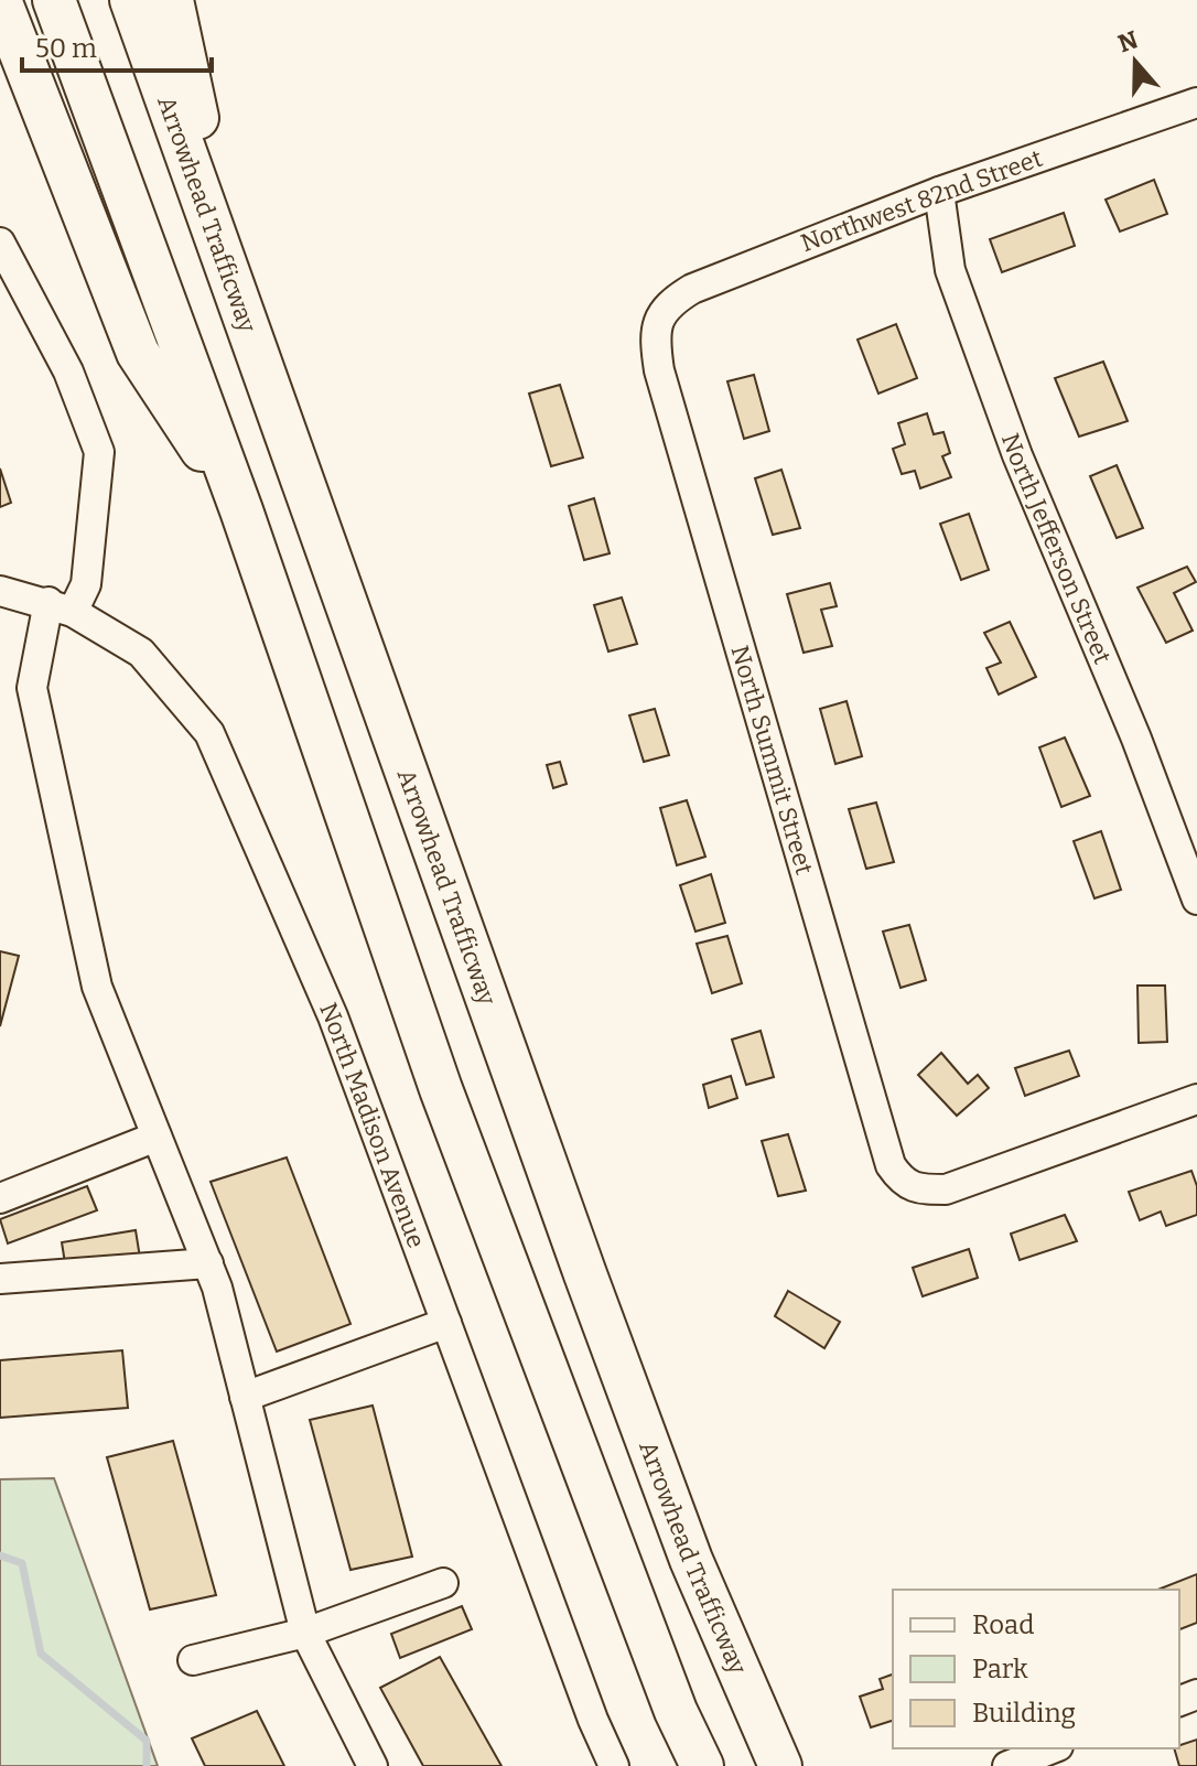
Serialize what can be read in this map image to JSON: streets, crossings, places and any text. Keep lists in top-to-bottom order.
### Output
{
  "streets": {
    "highway": ["Arrowhead Trafficway"],
    "street": [
      "Northwest 82nd Street",
      "North Jefferson Street",
      "North Summit Street",
      "North Madison Avenue"
    ]
  },
  "crossings": [
    ["Northwest 82nd Street", "North Jefferson Street"],
    ["Northwest 82nd Street", "North Summit Street"]
  ],
  "legend": ["Road", "Park", "Building"],
  "scale_bar": "50 m",
  "north": "top"
}
